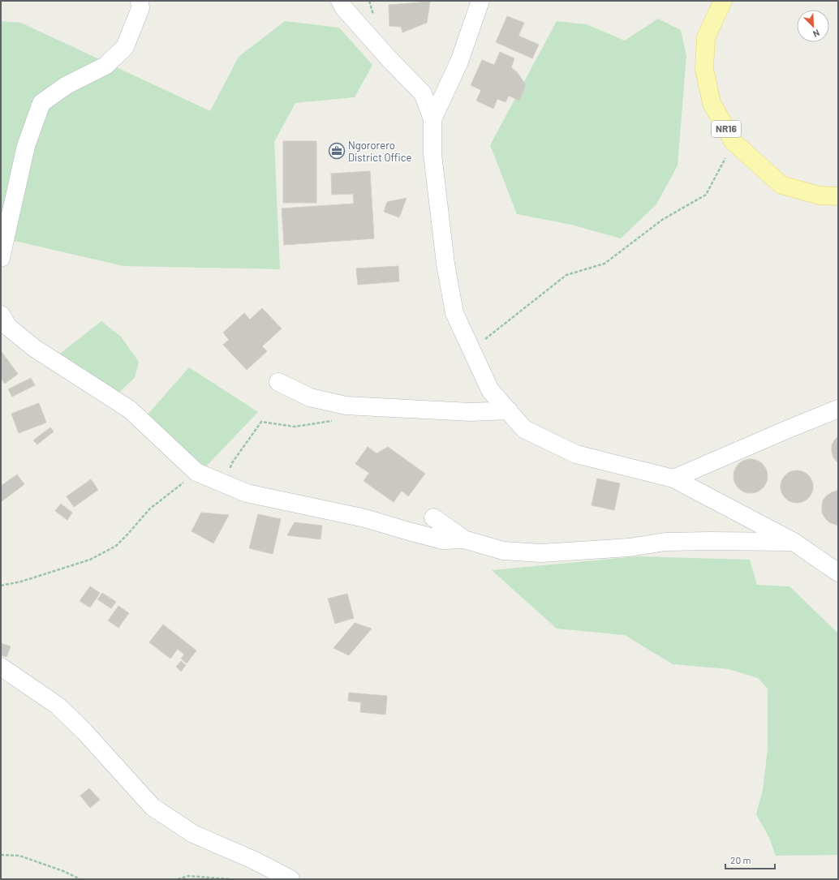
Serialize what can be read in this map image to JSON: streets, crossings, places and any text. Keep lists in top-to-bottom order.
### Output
{
  "streets": {
    "main road": ["NR16"]
  },
  "places": {
    "office": ["Ngororero District Office"]
  },
  "scale_bar": "20 m",
  "north": "bottom right"
}
